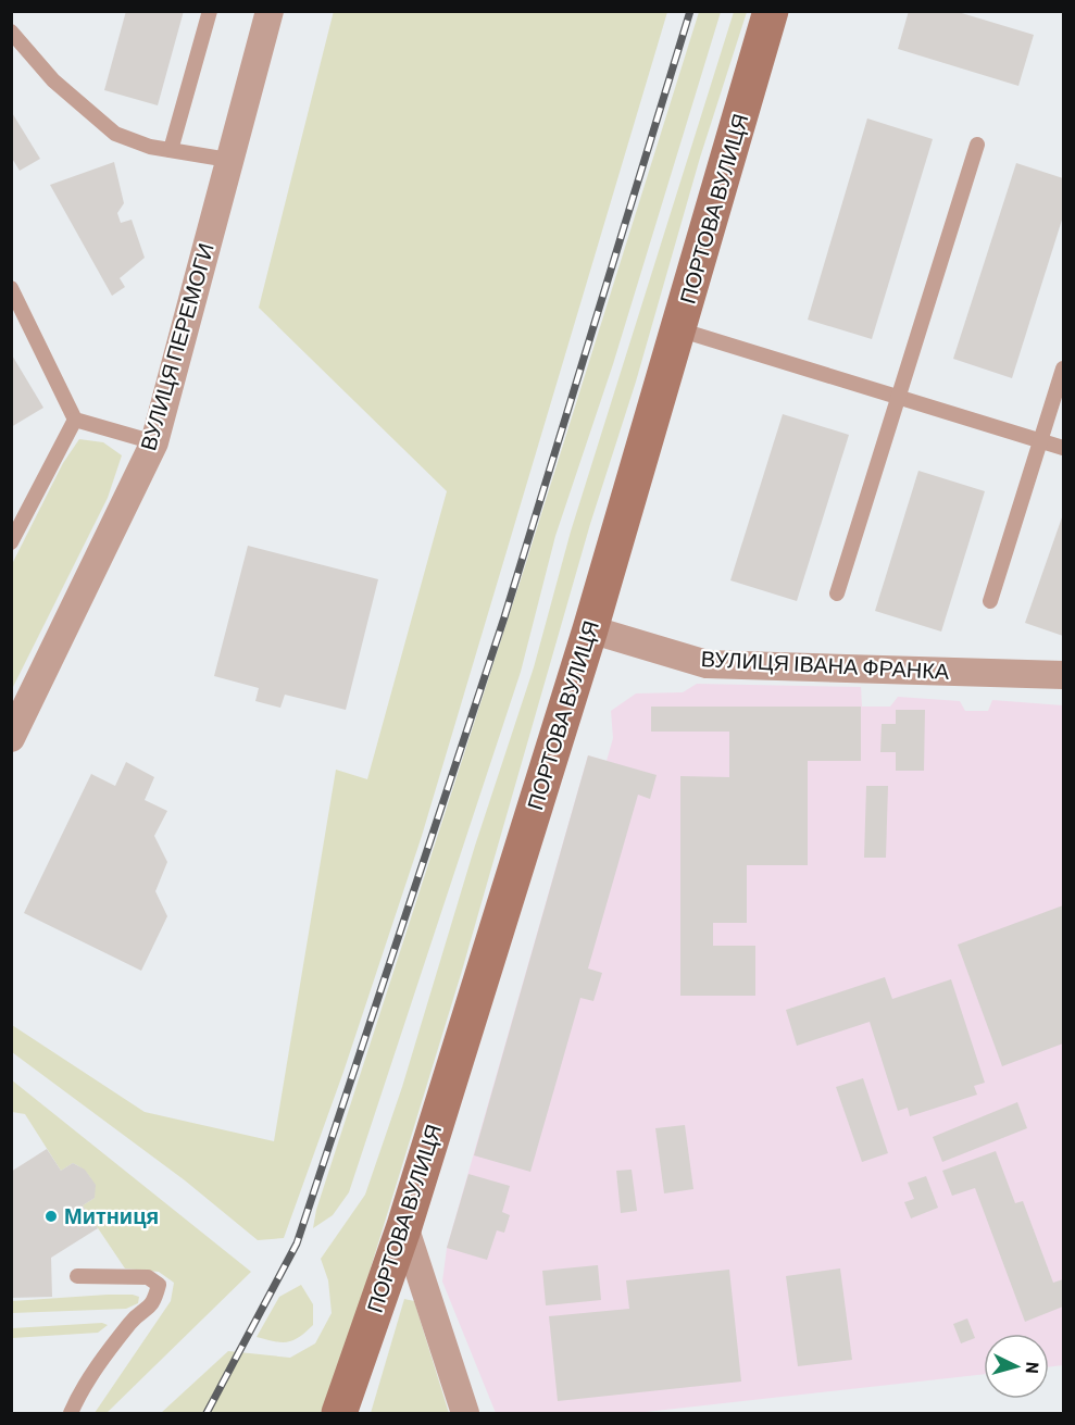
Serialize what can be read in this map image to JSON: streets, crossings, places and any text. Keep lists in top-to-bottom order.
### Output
{
  "streets": {
    "main road": ["ПОРТОВА ВУЛИЦЯ"],
    "street": ["ВУЛИЦЯ ПЕРЕМОГИ", "ВУЛИЦЯ ІВАНА ФРАНКА"]
  },
  "crossings": [
    ["ПОРТОВА ВУЛИЦЯ", "ВУЛИЦЯ ІВАНА ФРАНКА"]
  ],
  "places": ["Митниця"],
  "north": "right"
}
